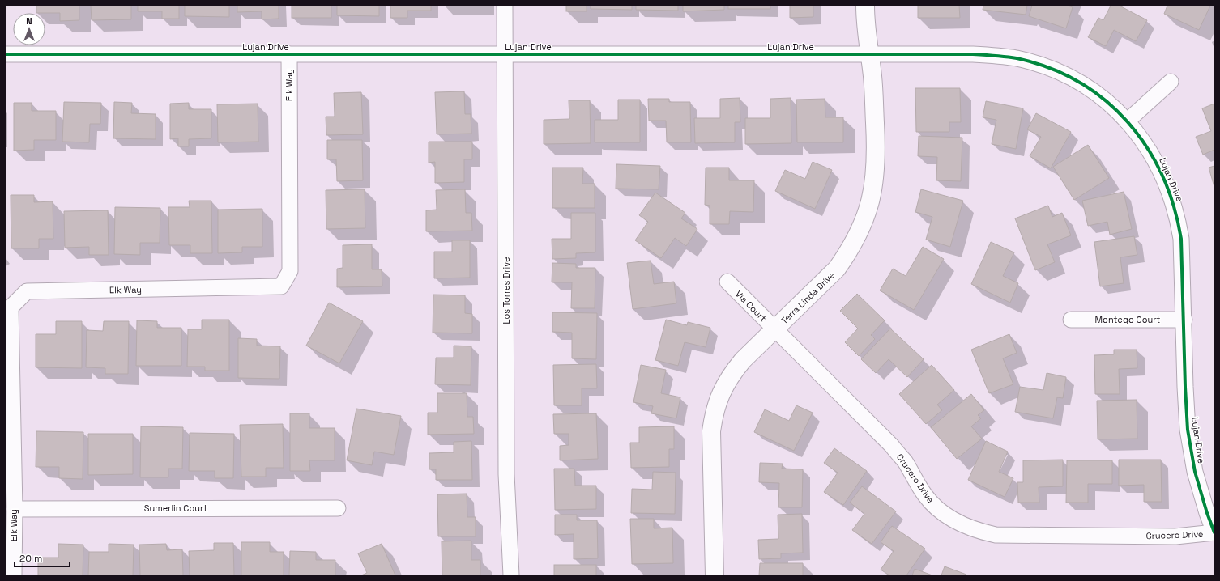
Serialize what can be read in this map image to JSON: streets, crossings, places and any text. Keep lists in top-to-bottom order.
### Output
{
  "streets": {
    "street": [
      "Lujan Drive",
      "Elk Way",
      "Los Torres Drive",
      "Terra Linda Drive",
      "Via Court",
      "Montego Court",
      "Crucero Drive",
      "Sumerlin Court"
    ]
  },
  "crossings": [
    ["Lujan Drive", "Elk Way"],
    ["Lujan Drive", "Los Torres Drive"],
    ["Lujan Drive", "Terra Linda Drive"],
    ["Lujan Drive", "Montego Court"],
    ["Lujan Drive", "Crucero Drive"],
    ["Elk Way", "Sumerlin Court"],
    ["Terra Linda Drive", "Via Court"],
    ["Terra Linda Drive", "Crucero Drive"],
    ["Via Court", "Crucero Drive"]
  ],
  "scale_bar": "20 m",
  "north": "top"
}
